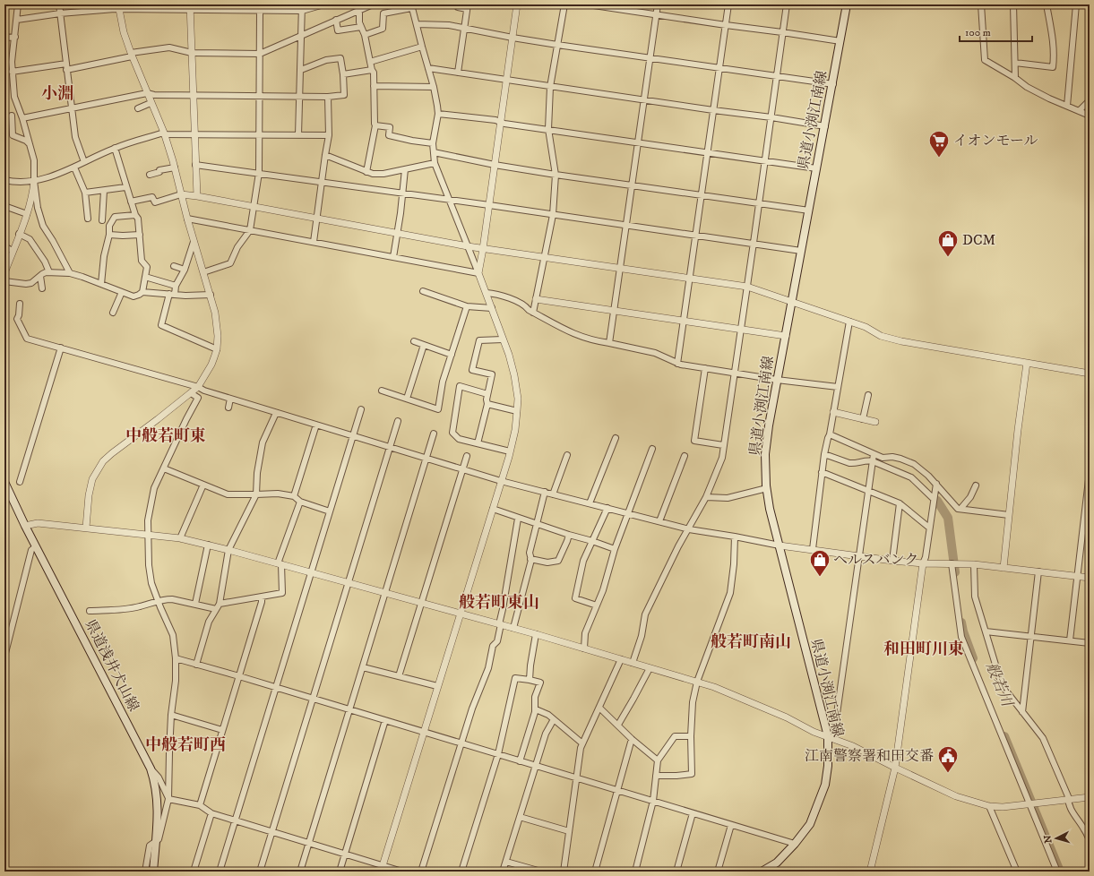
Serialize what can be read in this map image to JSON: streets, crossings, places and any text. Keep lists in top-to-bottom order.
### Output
{
  "streets": {
    "main road": ["県道小渕江南線", "県道浅井犬山線"]
  },
  "districts": [
    "小淵",
    "中般若町東",
    "般若町東山",
    "般若町南山",
    "和田町川東",
    "中般若町西"
  ],
  "water": ["般若川"],
  "places": {
    "supermarket": ["イオンモール"],
    "shop": ["DCM", "ヘルスバンク"],
    "public building": ["江南警察署和田交番"]
  },
  "scale_bar": "100 m",
  "north": "left"
}
